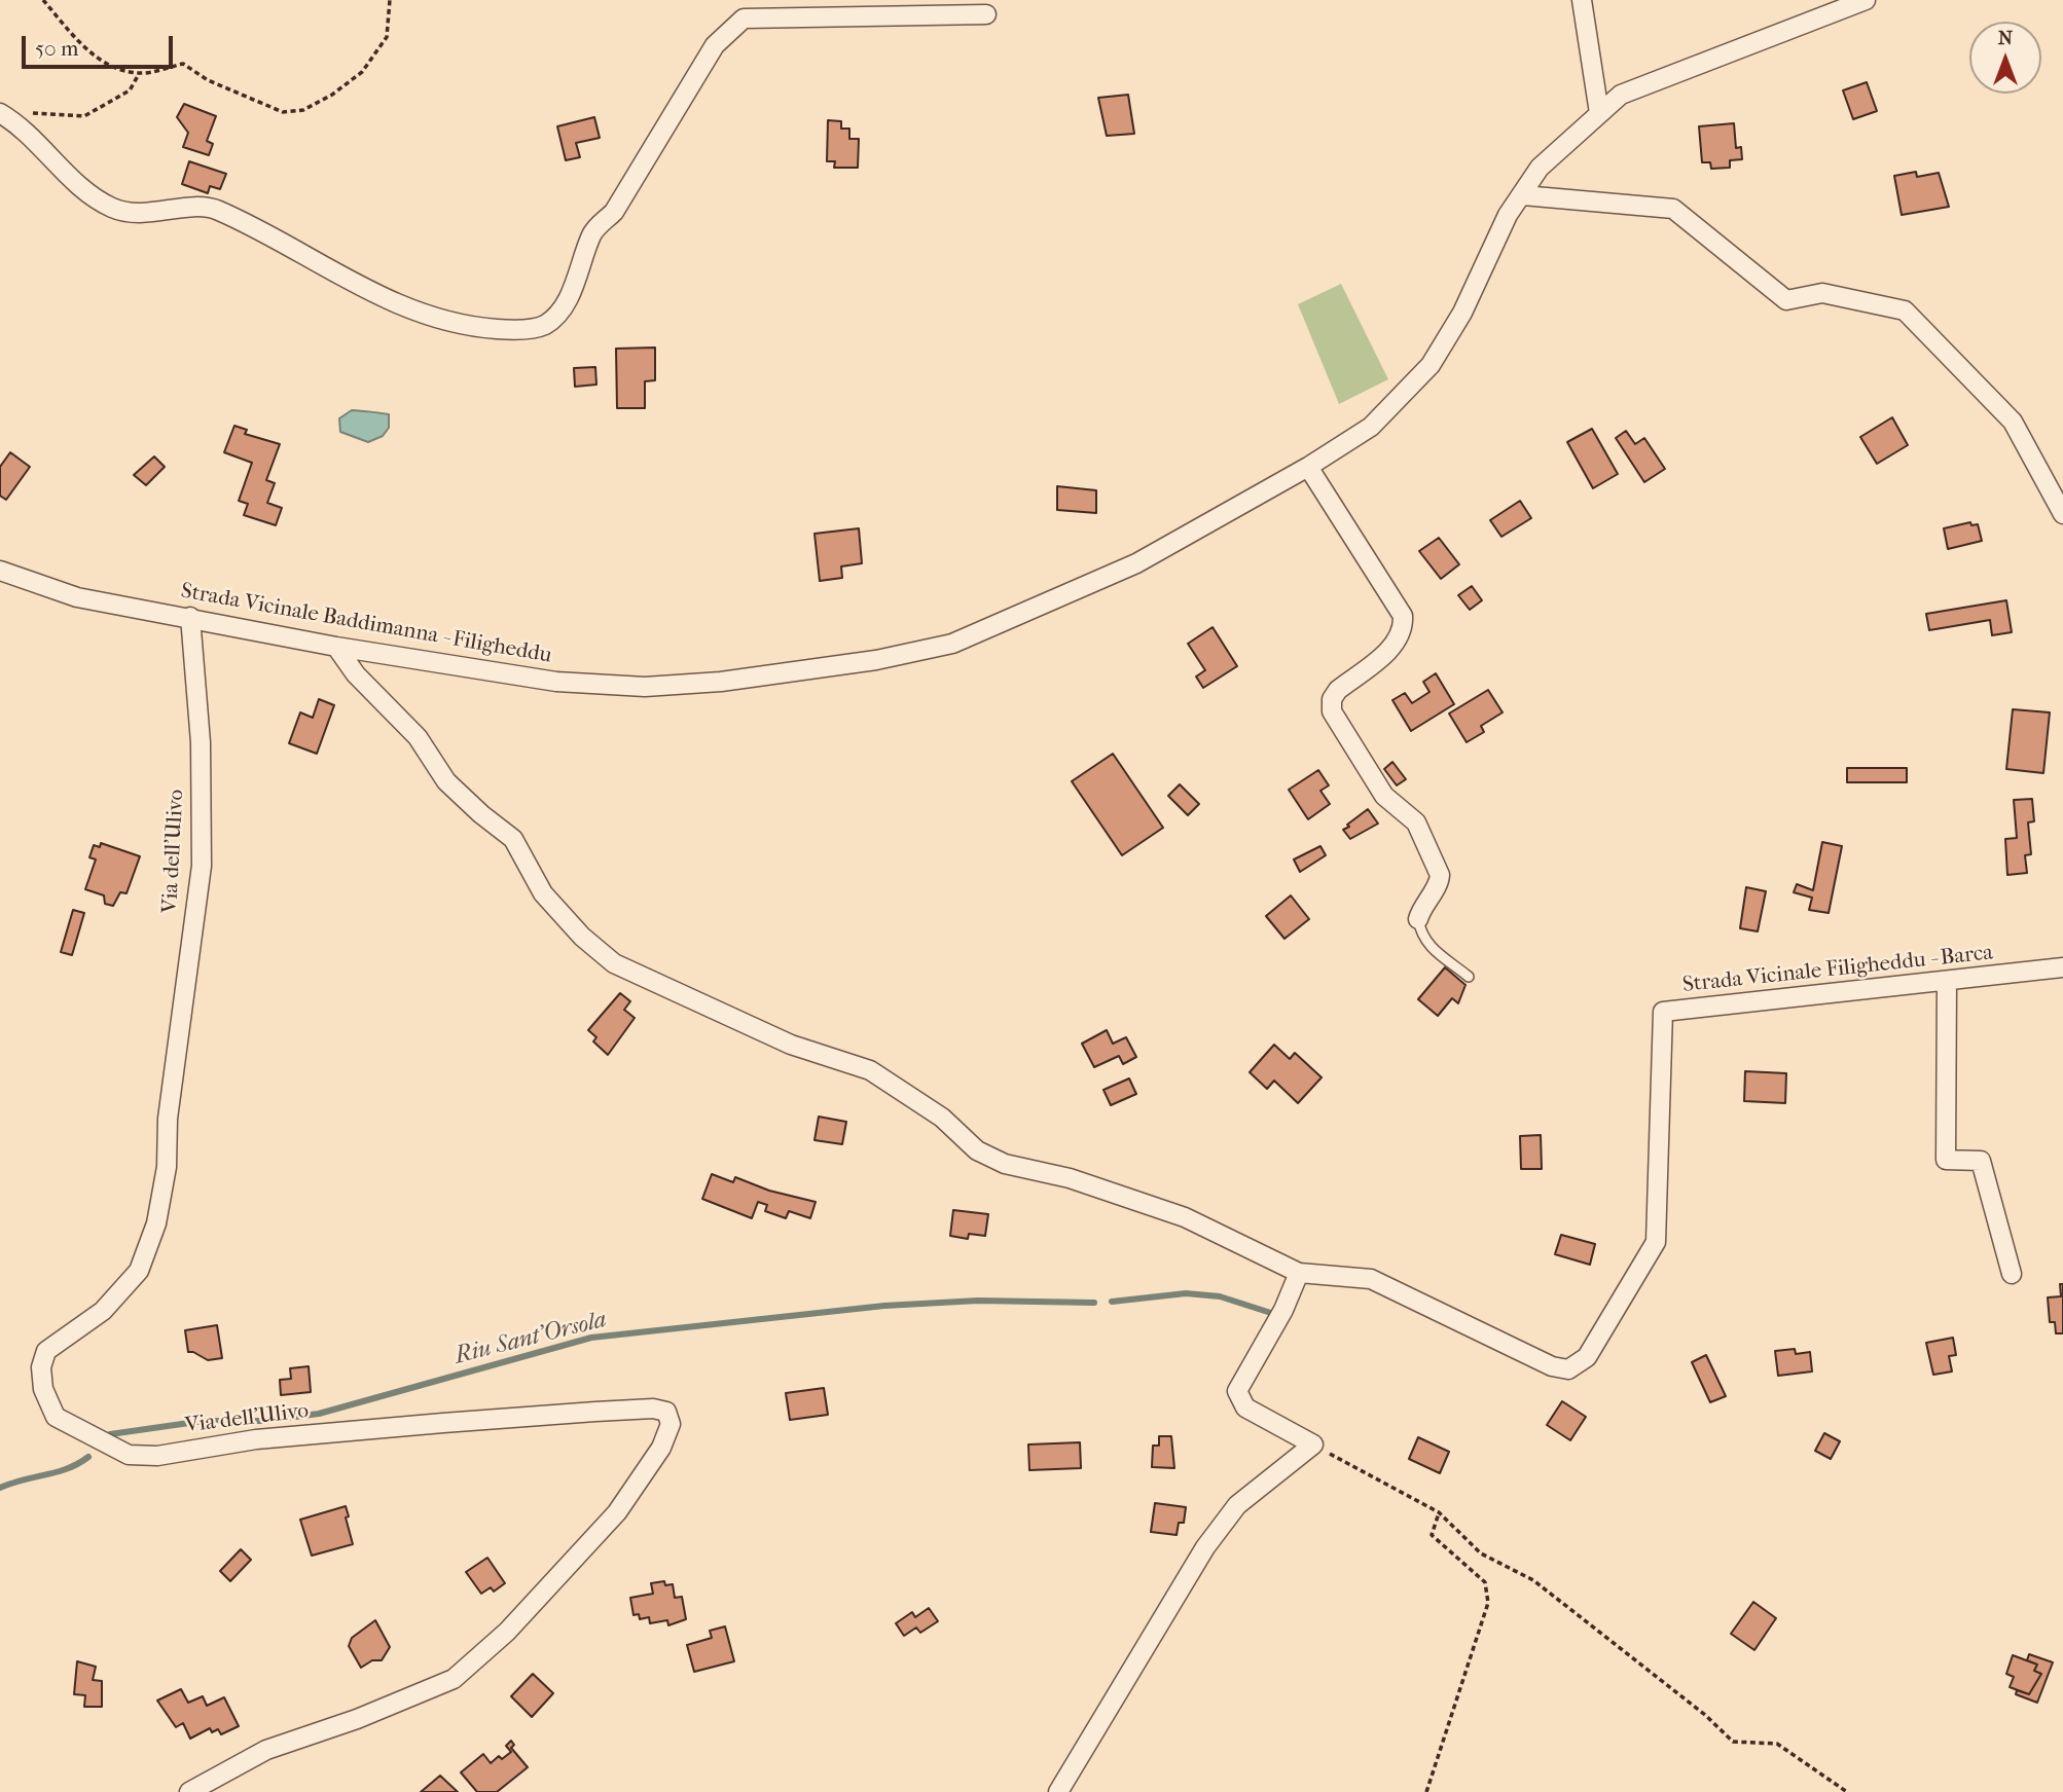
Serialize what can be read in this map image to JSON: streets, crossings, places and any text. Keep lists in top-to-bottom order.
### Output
{
  "streets": {
    "street": ["Strada Vicinale Baddimanna - Filigheddu", "Via dell'Ulivo", "Strada Vicinale Filigheddu - Barca"]
  },
  "crossings": [
    ["Strada Vicinale Baddimanna - Filigheddu", "Via dell'Ulivo"],
    ["Strada Vicinale Baddimanna - Filigheddu", "Strada Vicinale Filigheddu - Barca"]
  ],
  "water": ["Riu Sant'Orsola"],
  "scale_bar": "50 m",
  "north": "top"
}
